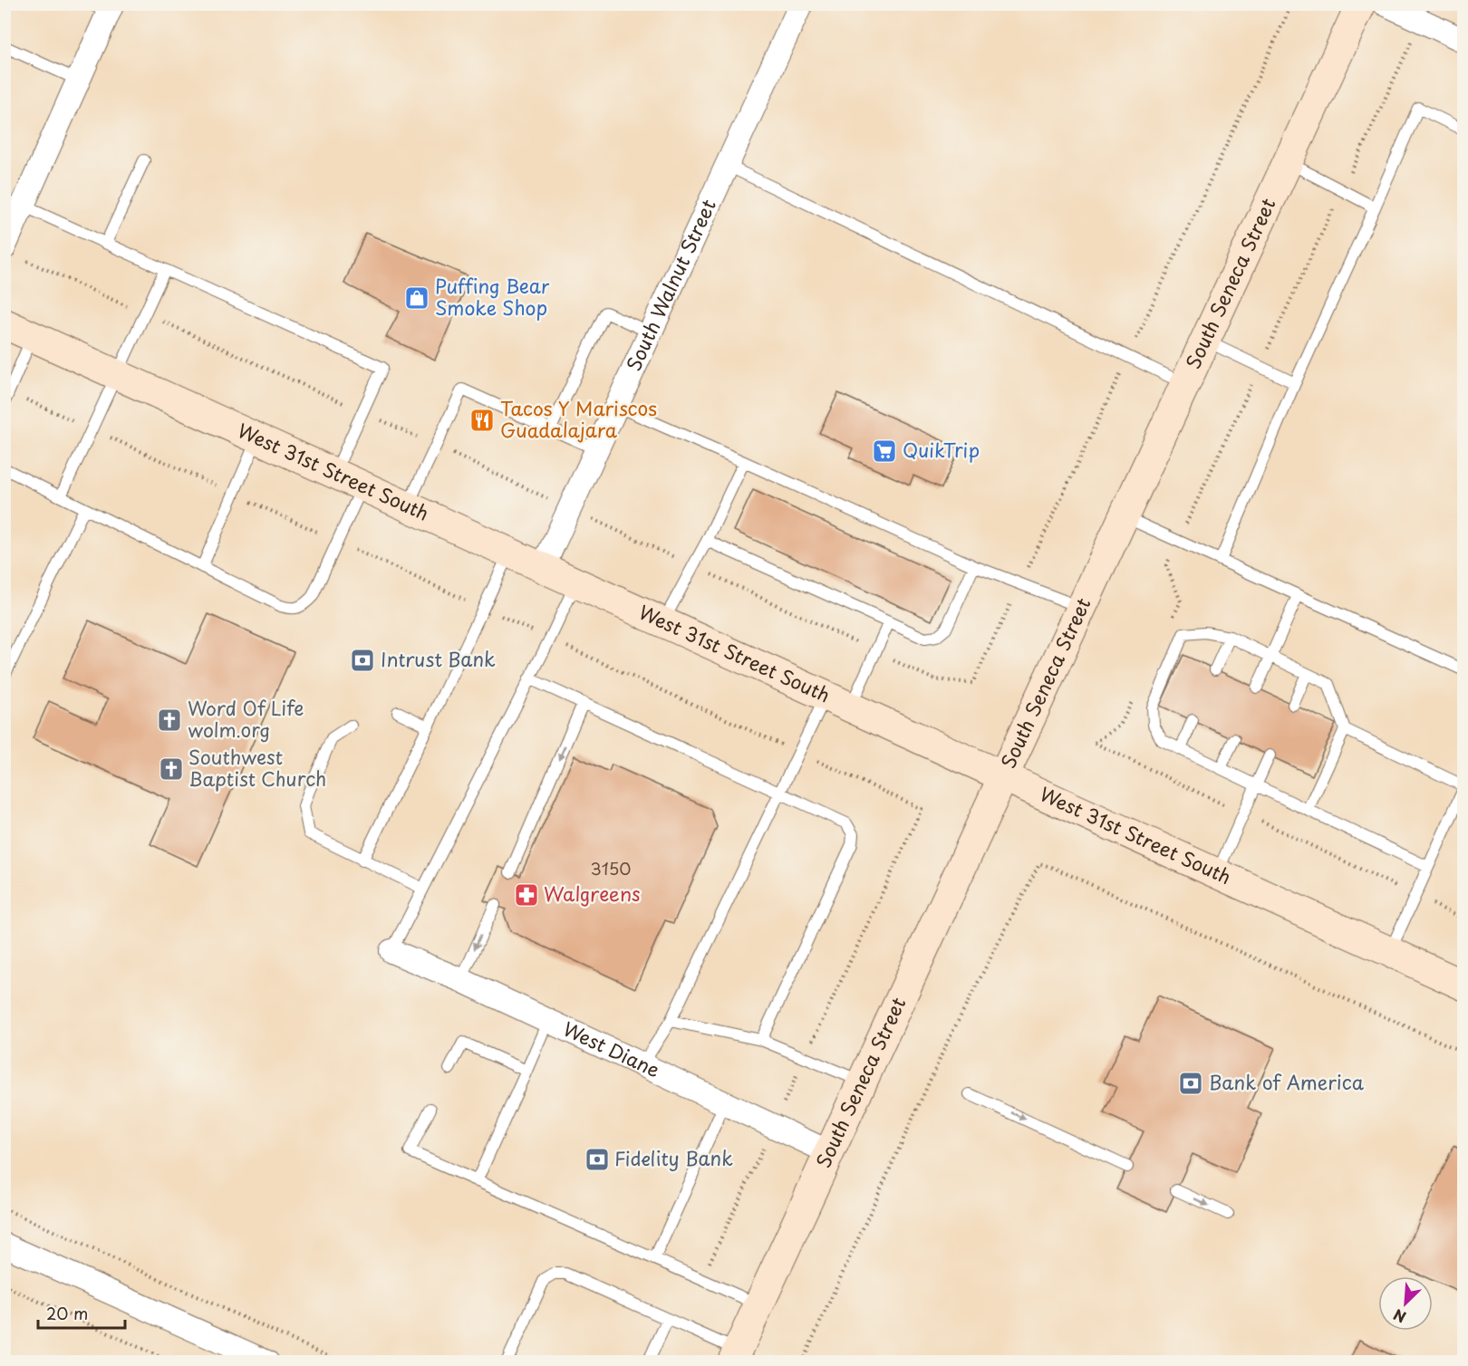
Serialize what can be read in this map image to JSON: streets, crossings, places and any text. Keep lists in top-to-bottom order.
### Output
{
  "streets": {
    "street": [
      "South Seneca Street",
      "South Walnut Street",
      "West 31st Street South",
      "West Diane"
    ]
  },
  "crossings": [
    ["South Seneca Street", "West 31st Street South"],
    ["South Seneca Street", "West Diane"],
    ["South Walnut Street", "West 31st Street South"]
  ],
  "places": {
    "shop": ["Puffing Bear Smoke Shop"],
    "restaurant": ["Tacos Y Mariscos Guadalajara"],
    "supermarket": ["QuikTrip"],
    "bank": ["Intrust Bank", "Bank of America", "Fidelity Bank"],
    "church": ["Word Of Life wolm.org", "Southwest Baptist Church"],
    "pharmacy": ["Walgreens"]
  },
  "house_numbers": ["3150"],
  "scale_bar": "20 m",
  "north": "bottom left"
}
